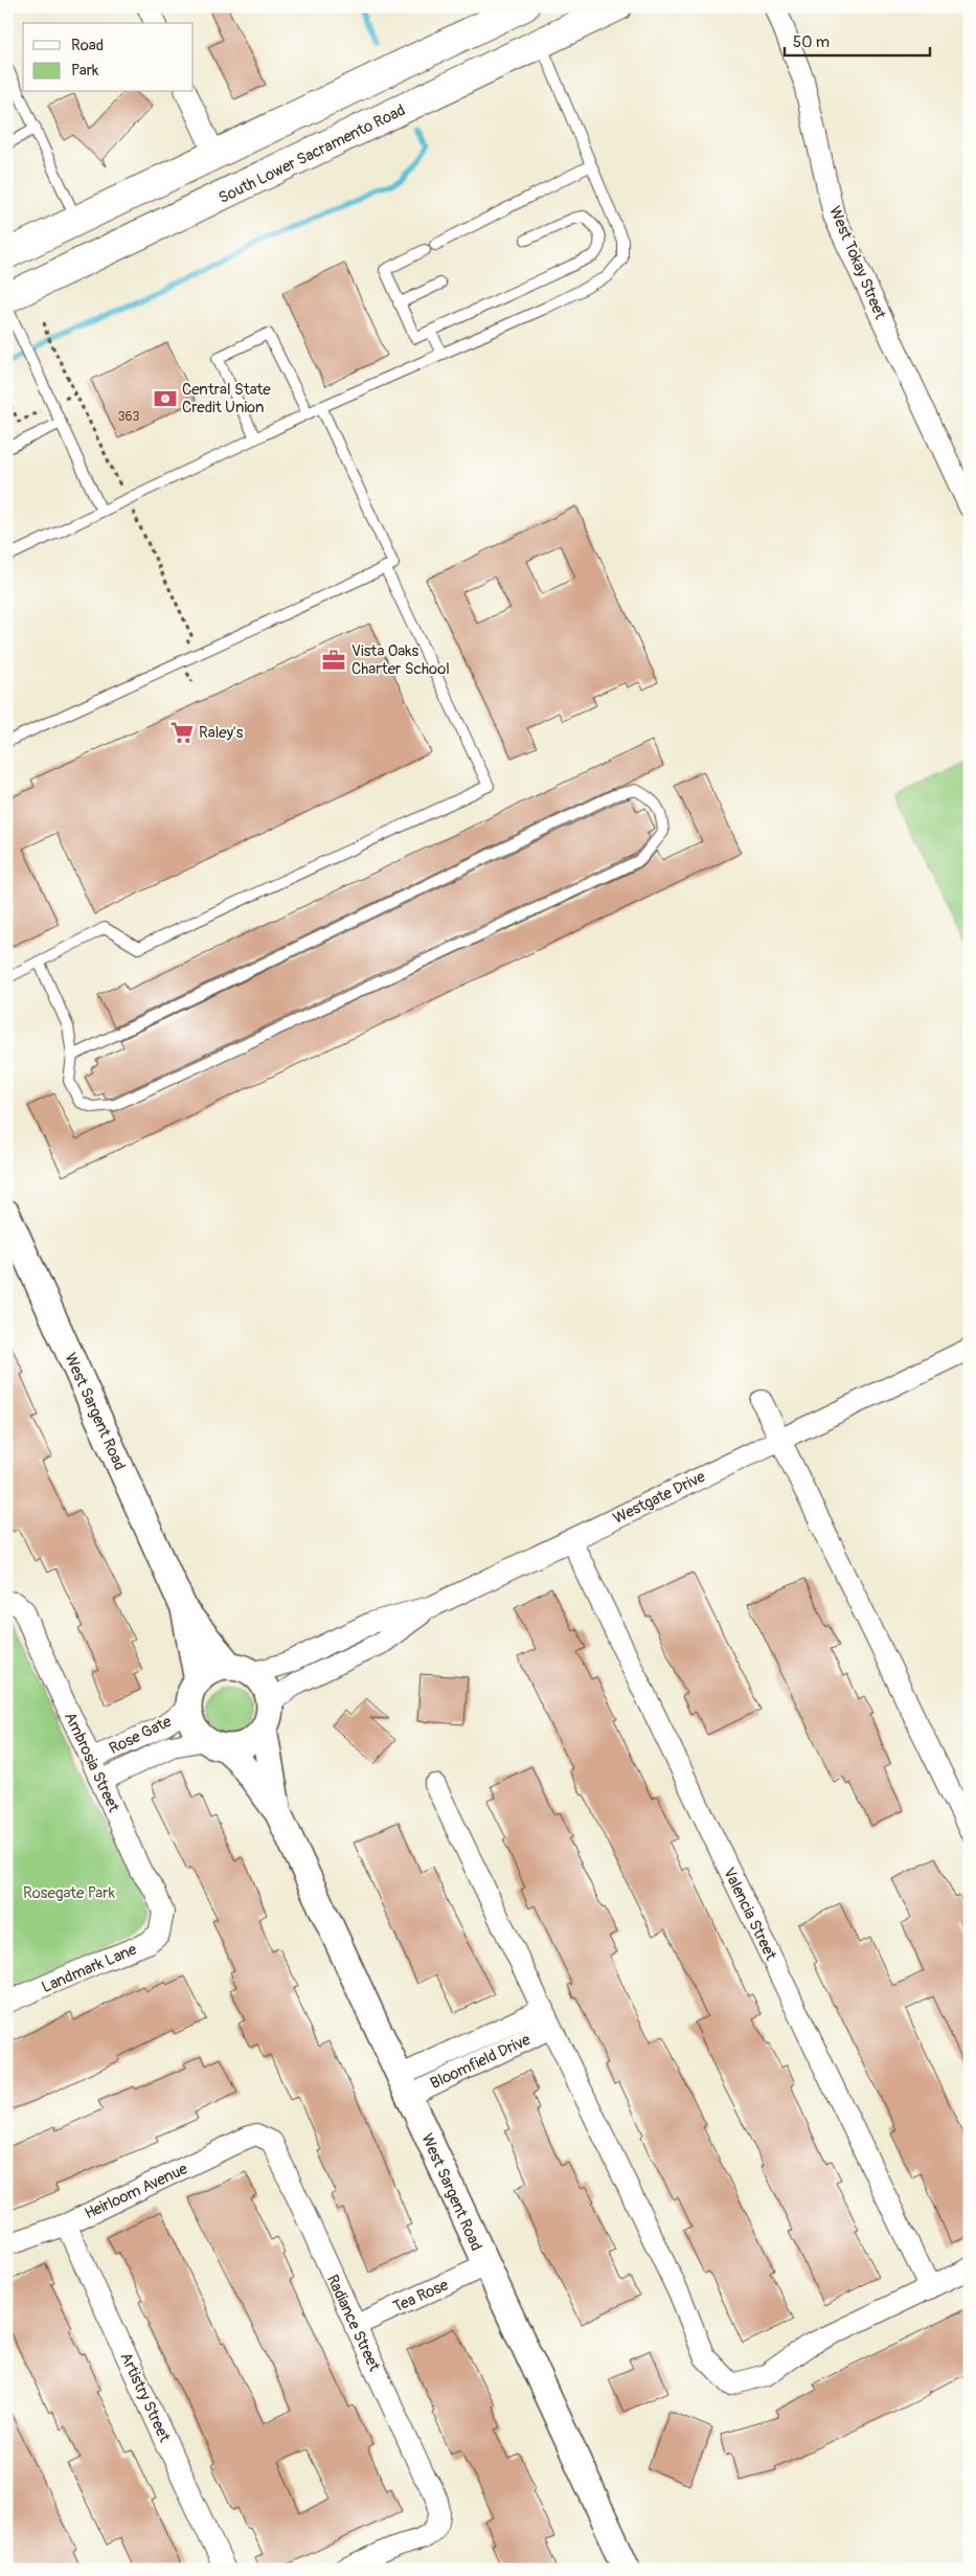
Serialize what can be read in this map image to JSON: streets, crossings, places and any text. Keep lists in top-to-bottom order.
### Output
{
  "streets": {
    "main road": ["South Lower Sacramento Road"],
    "street": [
      "West Tokay Street",
      "West Sargent Road",
      "Westgate Drive",
      "Rose Gate",
      "Ambrosia Street",
      "Valencia Street",
      "Landmark Lane",
      "Bloomfield Drive",
      "Heirloom Avenue",
      "Tea Rose",
      "Radiance Street",
      "Artistry Street"
    ]
  },
  "crossings": [
    ["West Sargent Road", "Westgate Drive"],
    ["West Sargent Road", "Rose Gate"],
    ["West Sargent Road", "Bloomfield Drive"],
    ["West Sargent Road", "Tea Rose"],
    ["Westgate Drive", "Rose Gate"],
    ["Westgate Drive", "Valencia Street"],
    ["Rose Gate", "Ambrosia Street"],
    ["Ambrosia Street", "Landmark Lane"],
    ["Heirloom Avenue", "Radiance Street"],
    ["Heirloom Avenue", "Artistry Street"],
    ["Tea Rose", "Radiance Street"]
  ],
  "parks": ["Rosegate Park"],
  "places": {
    "bank": ["Central State Credit Union"],
    "office": ["Vista Oaks Charter School"],
    "supermarket": ["Raley's"]
  },
  "house_numbers": ["363"],
  "legend": ["Road", "Park"],
  "scale_bar": "50 m"
}
